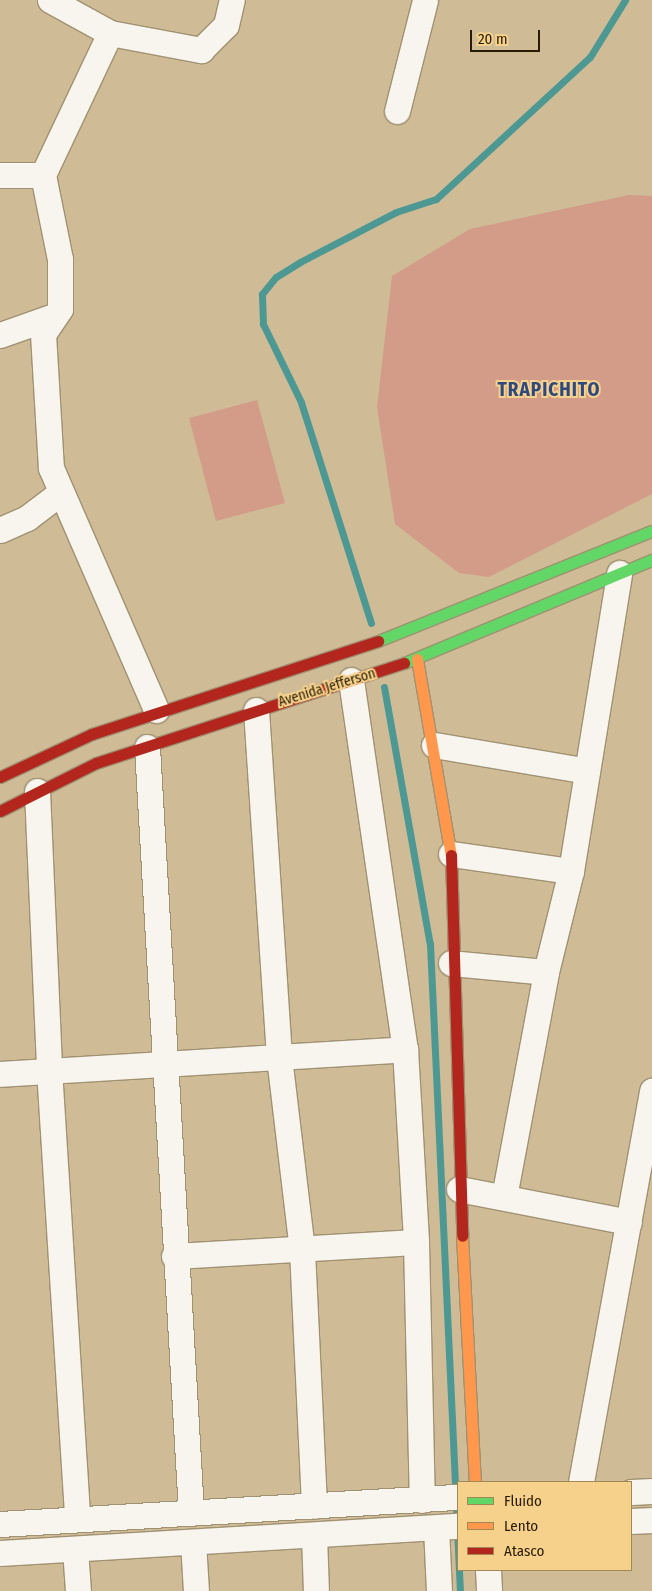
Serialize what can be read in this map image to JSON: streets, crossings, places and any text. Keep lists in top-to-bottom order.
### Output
{
  "streets": {
    "street": ["Avenida Jefferson"]
  },
  "districts": ["TRAPICHITO"],
  "legend": ["Fluido", "Lento", "Atasco"],
  "scale_bar": "20 m"
}
